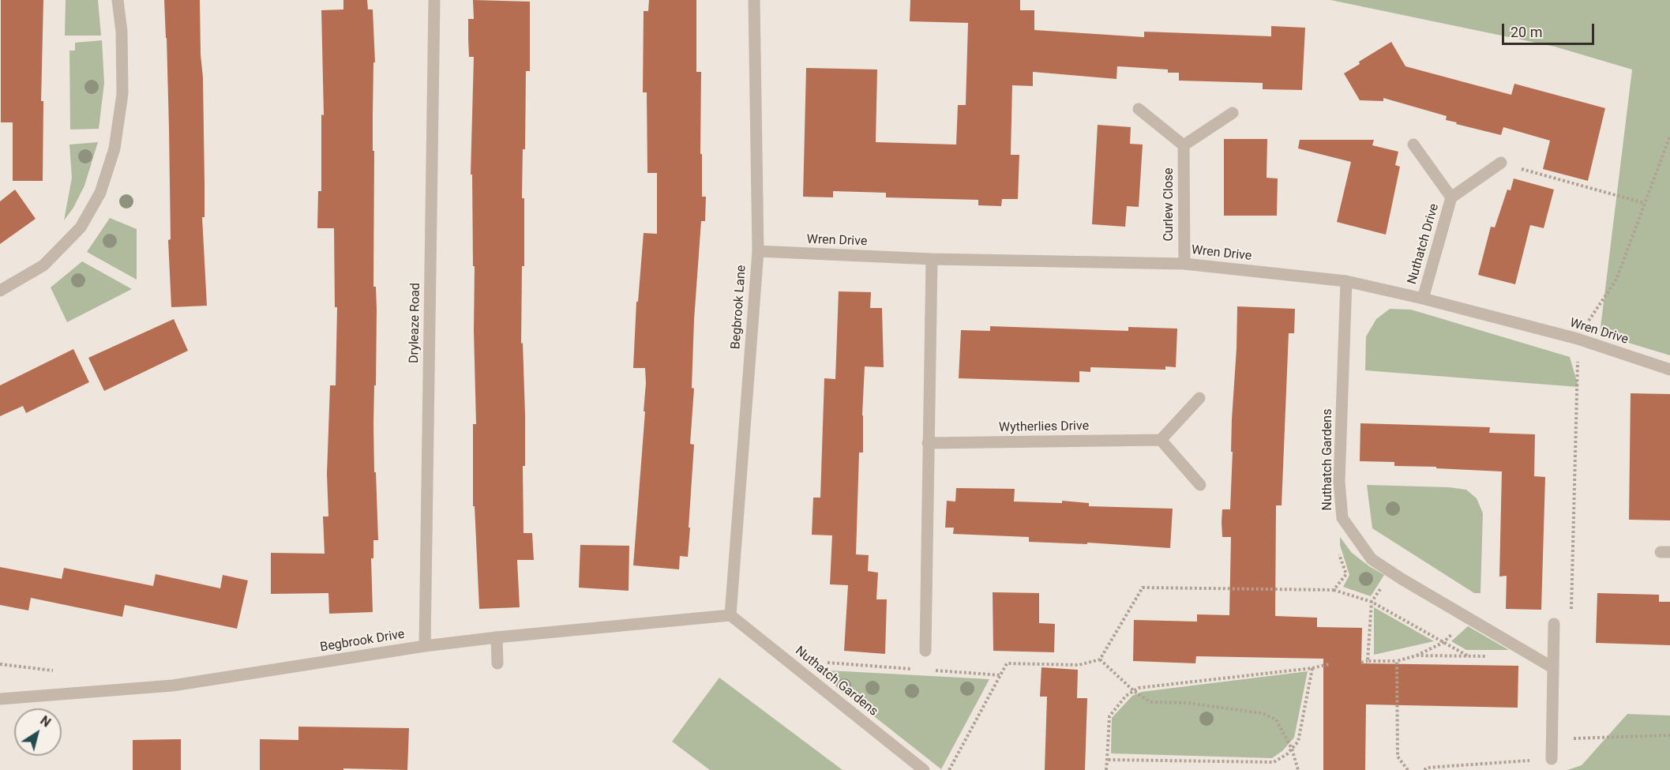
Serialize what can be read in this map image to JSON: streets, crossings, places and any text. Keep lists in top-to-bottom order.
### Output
{
  "streets": {
    "street": [
      "Curlew Close",
      "Wren Drive",
      "Nuthatch Drive",
      "Begbrook Lane",
      "Dryleaze Road",
      "Wytherlies Drive",
      "Nuthatch Gardens",
      "Begbrook Drive"
    ]
  },
  "crossings": [
    ["Curlew Close", "Wren Drive"],
    ["Wren Drive", "Nuthatch Drive"],
    ["Wren Drive", "Begbrook Lane"],
    ["Wren Drive", "Nuthatch Gardens"],
    ["Begbrook Lane", "Nuthatch Gardens"],
    ["Begbrook Lane", "Begbrook Drive"],
    ["Dryleaze Road", "Begbrook Drive"],
    ["Nuthatch Gardens", "Begbrook Drive"]
  ],
  "scale_bar": "20 m",
  "north": "top right"
}
